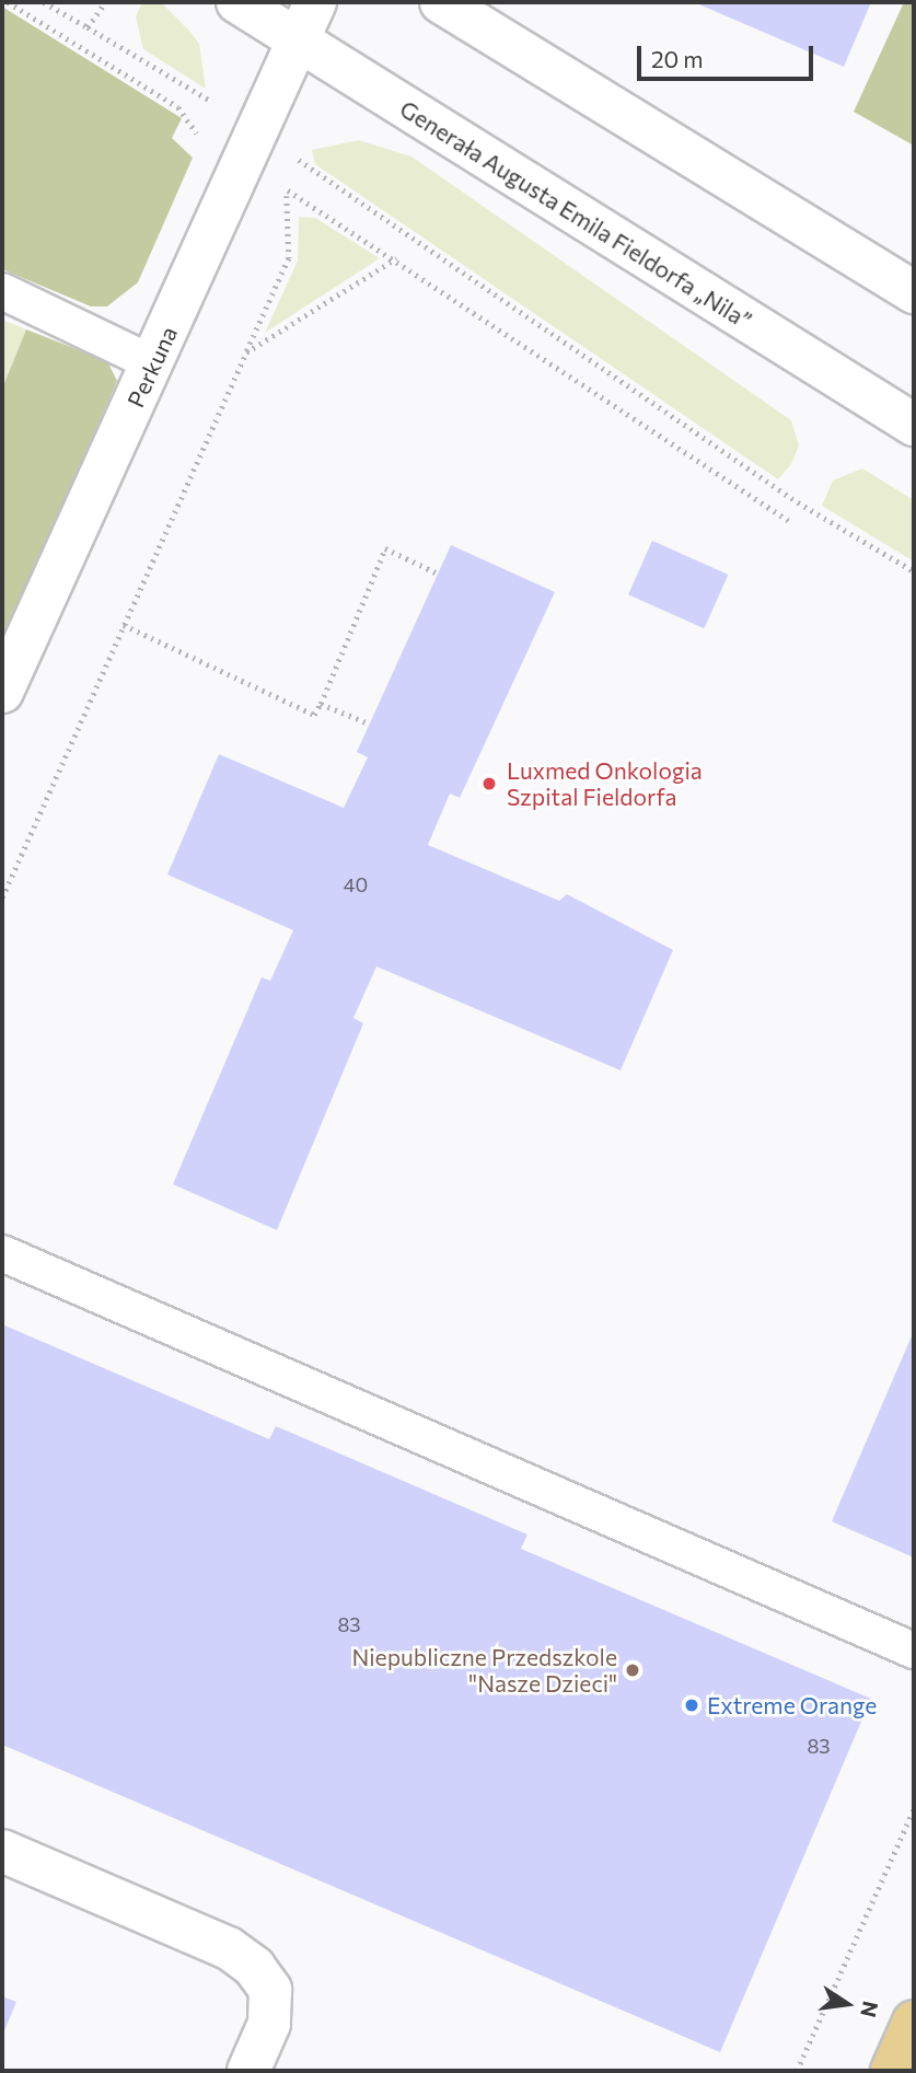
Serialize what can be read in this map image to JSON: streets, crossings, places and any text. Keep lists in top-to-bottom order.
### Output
{
  "streets": {
    "street": ["Generała Augusta Emila Fieldorfa „Nila”", "Perkuna"]
  },
  "crossings": [
    ["Generała Augusta Emila Fieldorfa „Nila”", "Perkuna"]
  ],
  "places": ["Luxmed Onkologia Szpital Fieldorfa", "Niepubliczne Przedszkole \"Nasze Dzieci\"", "Extreme Orange"],
  "house_numbers": ["40", "83", "83"],
  "scale_bar": "20 m",
  "north": "right"
}
